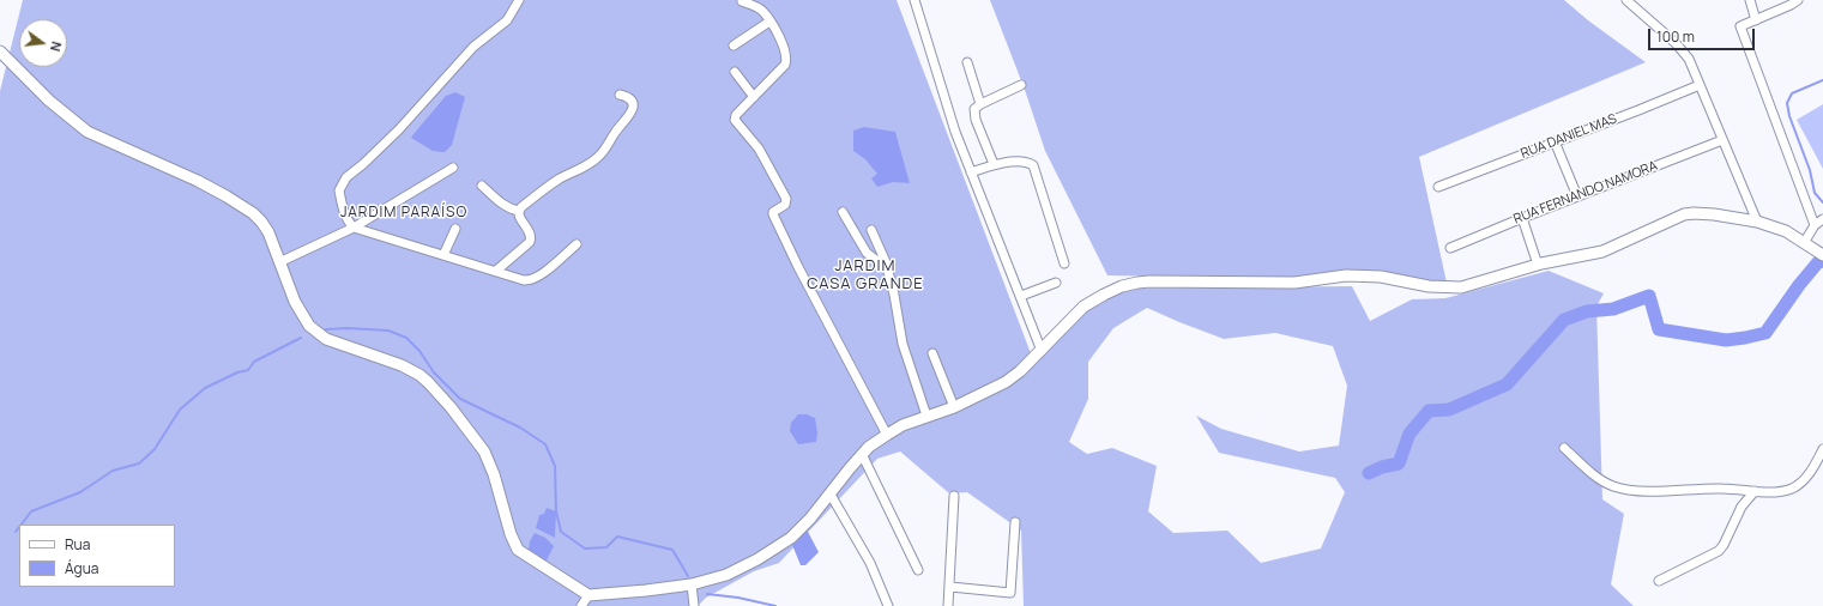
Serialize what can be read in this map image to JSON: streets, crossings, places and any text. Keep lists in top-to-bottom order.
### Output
{
  "streets": {
    "street": ["RUA DANIEL MAS", "RUA FERNANDO NAMORA"]
  },
  "districts": ["JARDIM PARAÍSO", "JARDIM CASA GRANDE"],
  "legend": ["Rua", "Água"],
  "scale_bar": "100 m",
  "north": "right"
}
